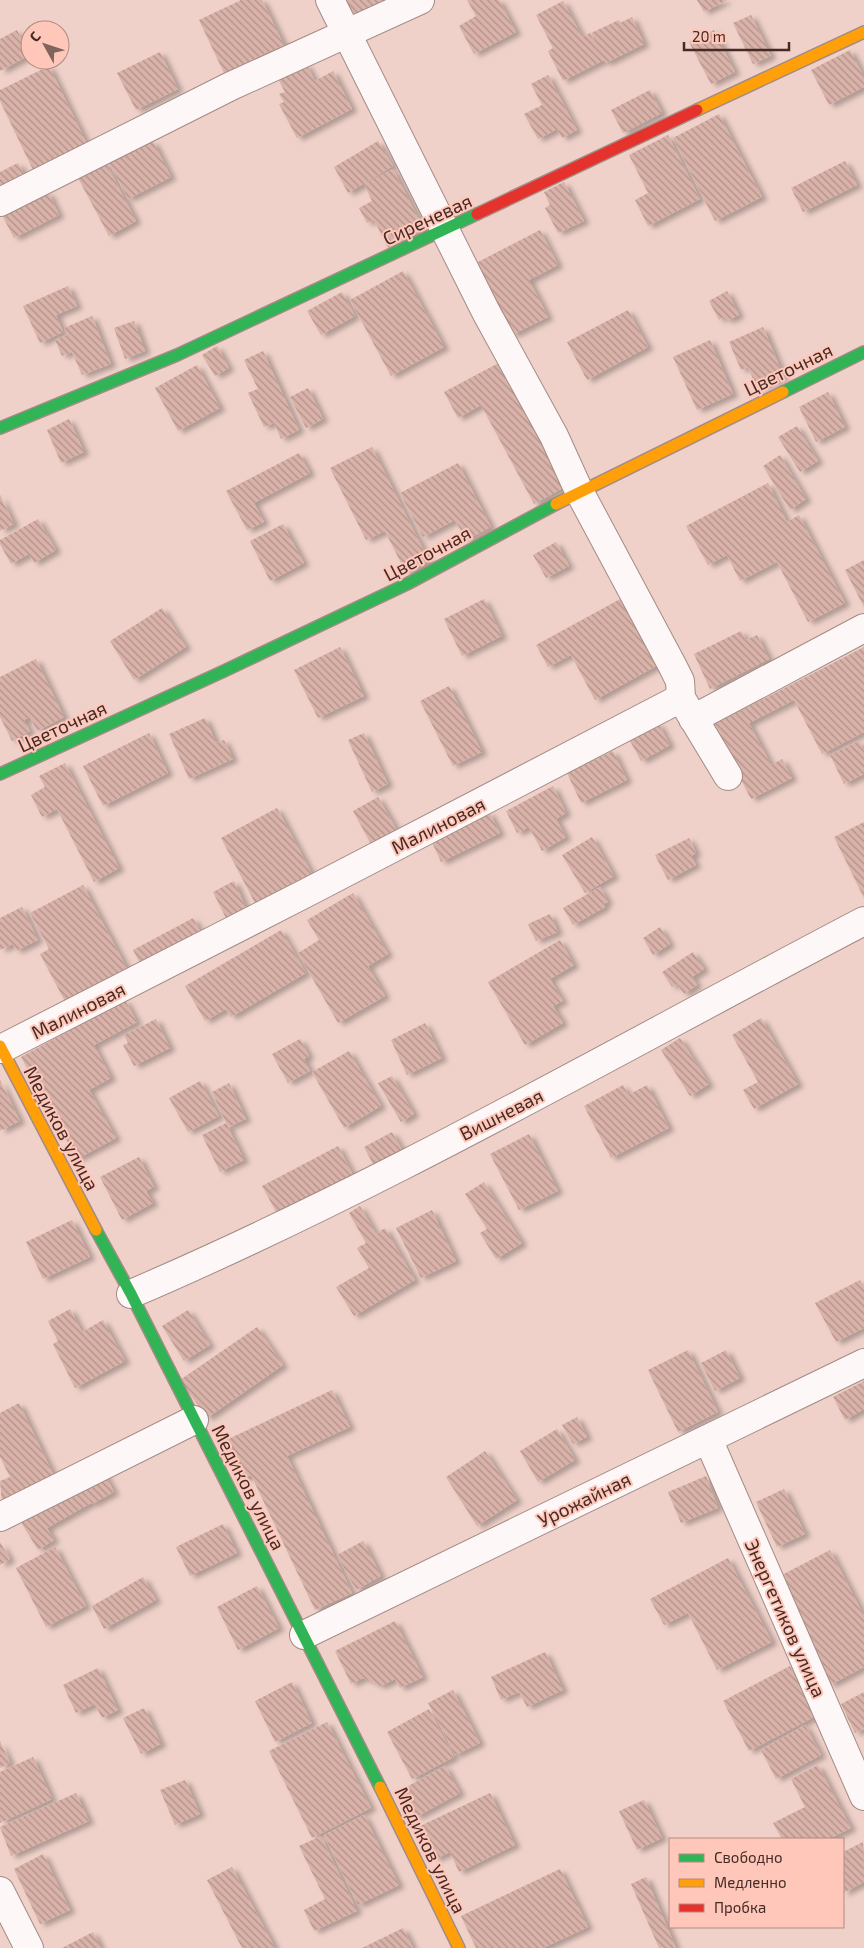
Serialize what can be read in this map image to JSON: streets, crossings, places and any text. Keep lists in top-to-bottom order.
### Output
{
  "streets": {
    "street": [
      "Сиреневая",
      "Цветочная",
      "Малиновая",
      "Вишневая",
      "Медиков улица",
      "Урожайная",
      "Энергетиков улица"
    ]
  },
  "crossings": [
    ["Малиновая", "Медиков улица"],
    ["Вишневая", "Медиков улица"],
    ["Медиков улица", "Урожайная"],
    ["Урожайная", "Энергетиков улица"]
  ],
  "legend": ["Свободно", "Медленно", "Пробка"],
  "scale_bar": "20 m",
  "north": "top left"
}
